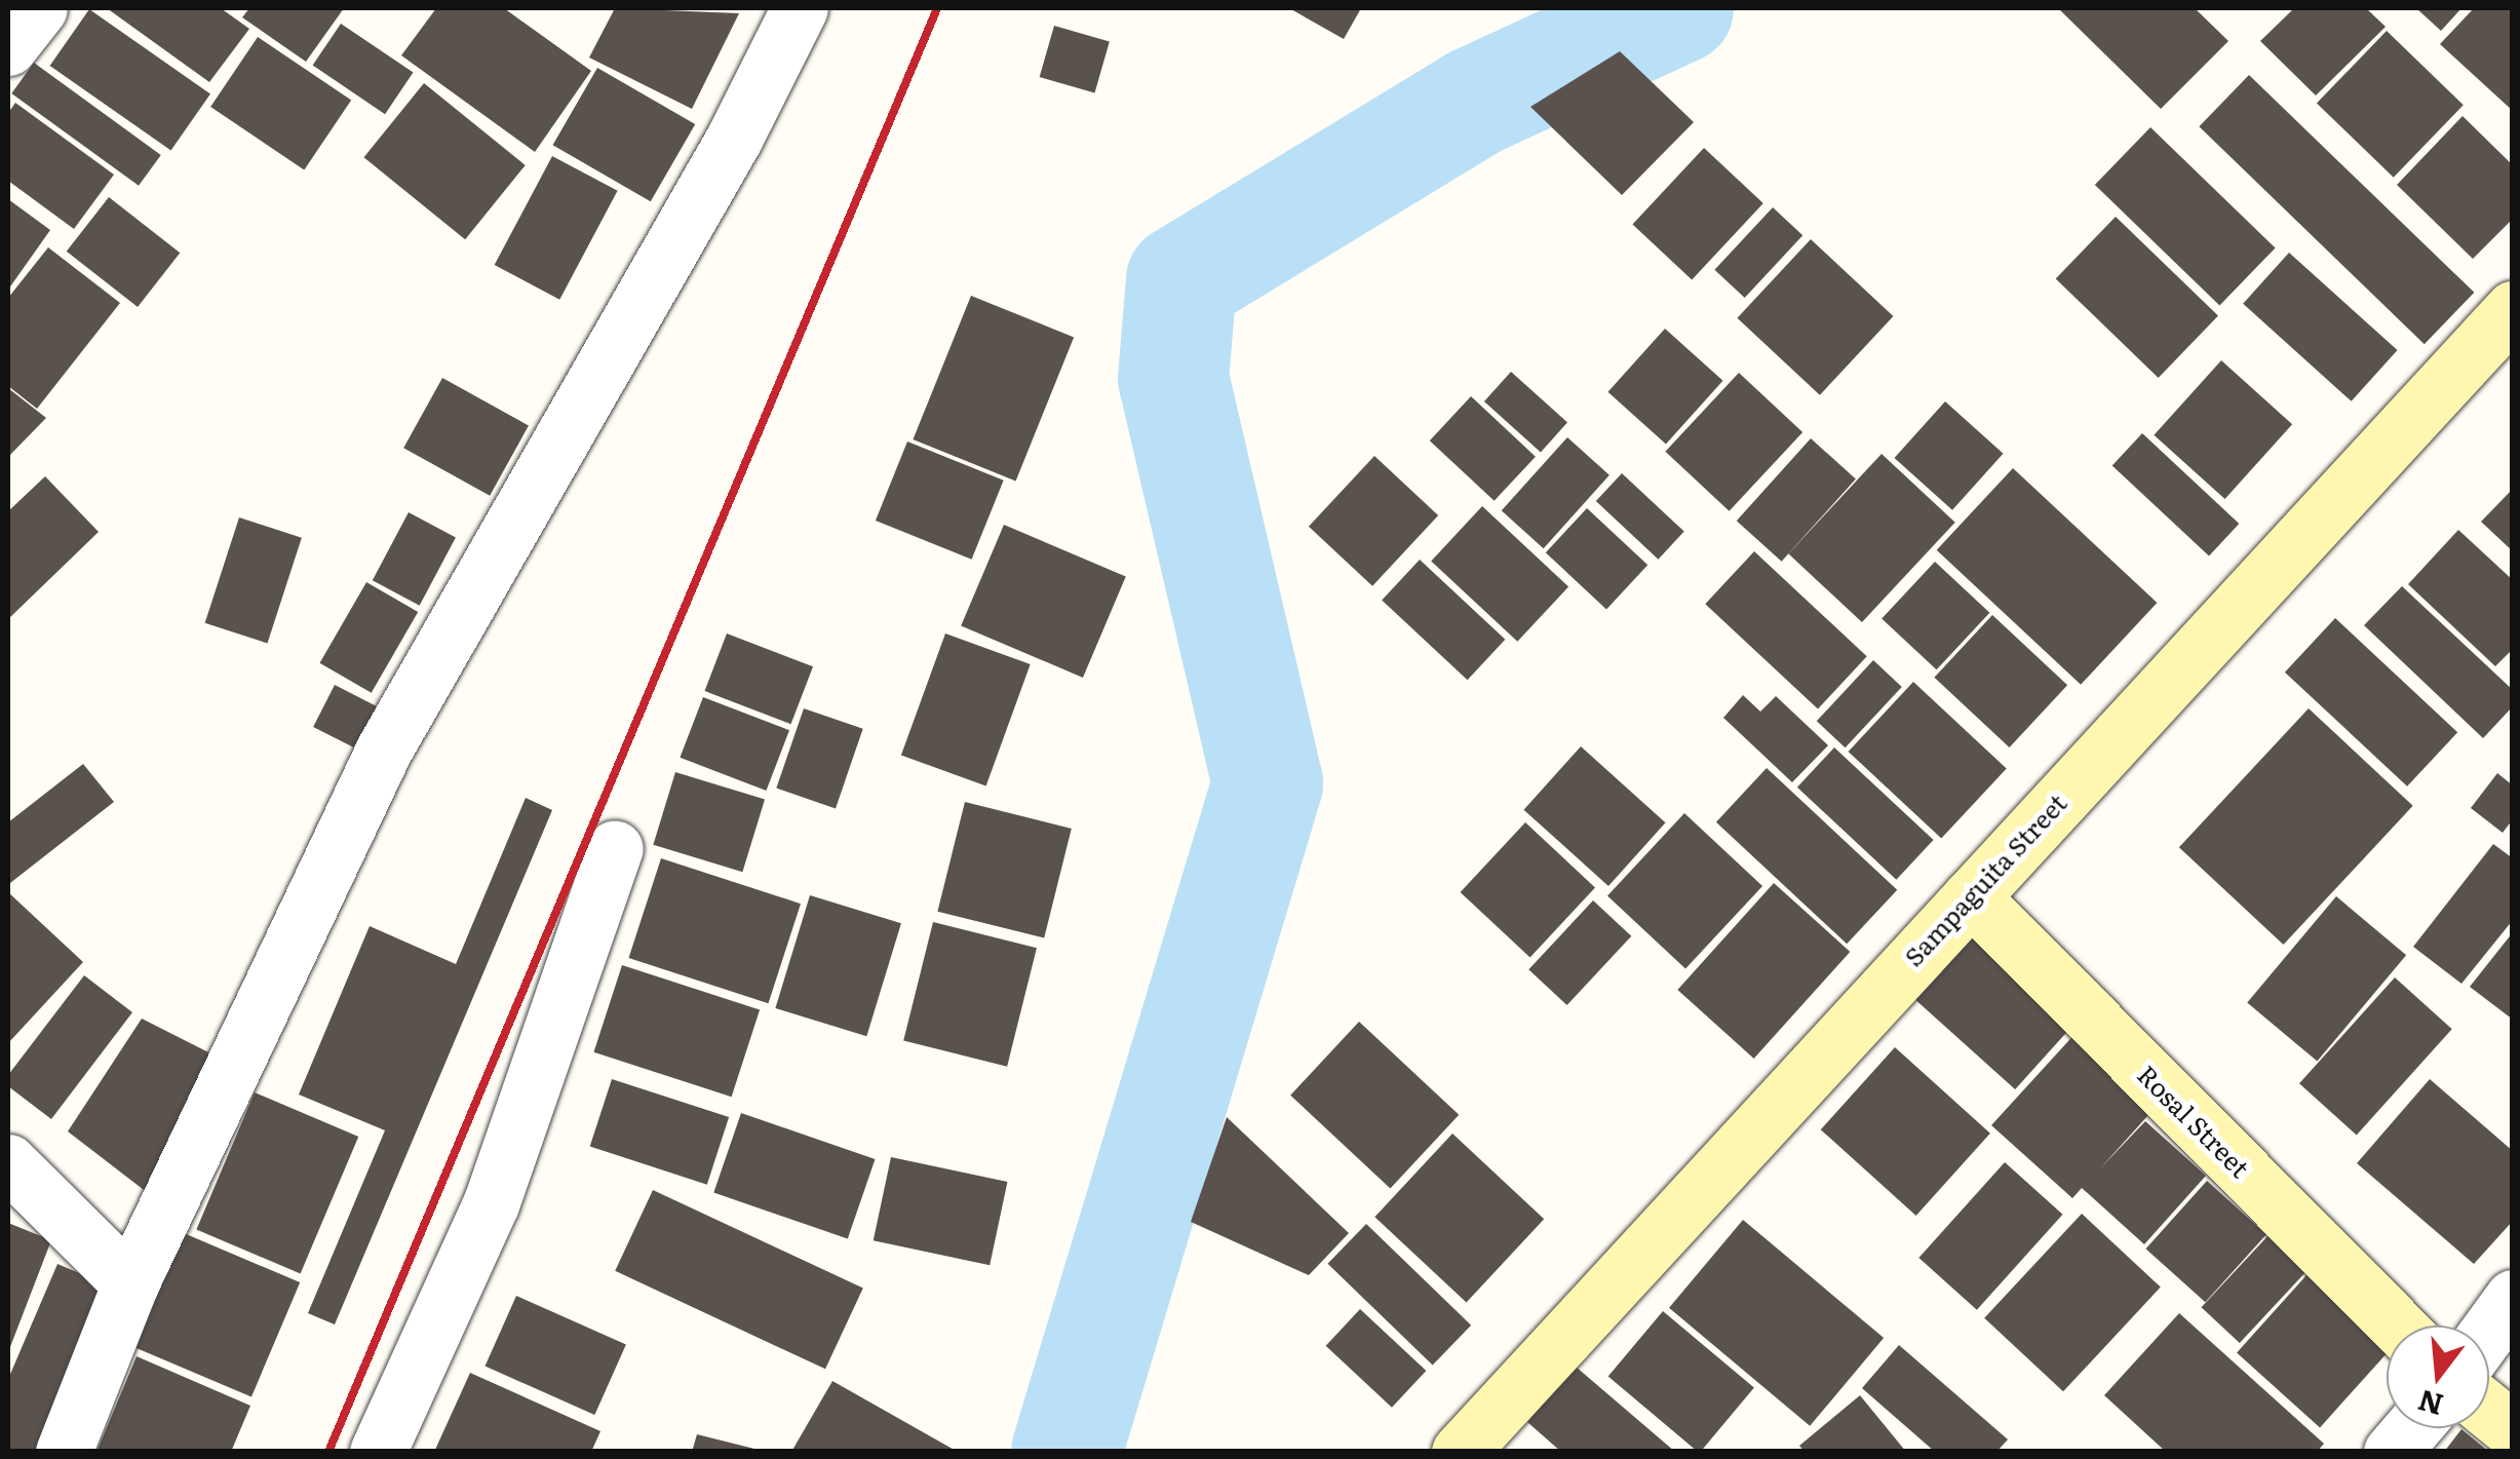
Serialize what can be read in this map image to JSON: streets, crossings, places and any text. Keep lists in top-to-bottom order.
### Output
{
  "streets": {
    "street": ["Sampaguita Street", "Rosal Street"]
  },
  "crossings": [
    ["Sampaguita Street", "Rosal Street"]
  ],
  "north": "bottom"
}
